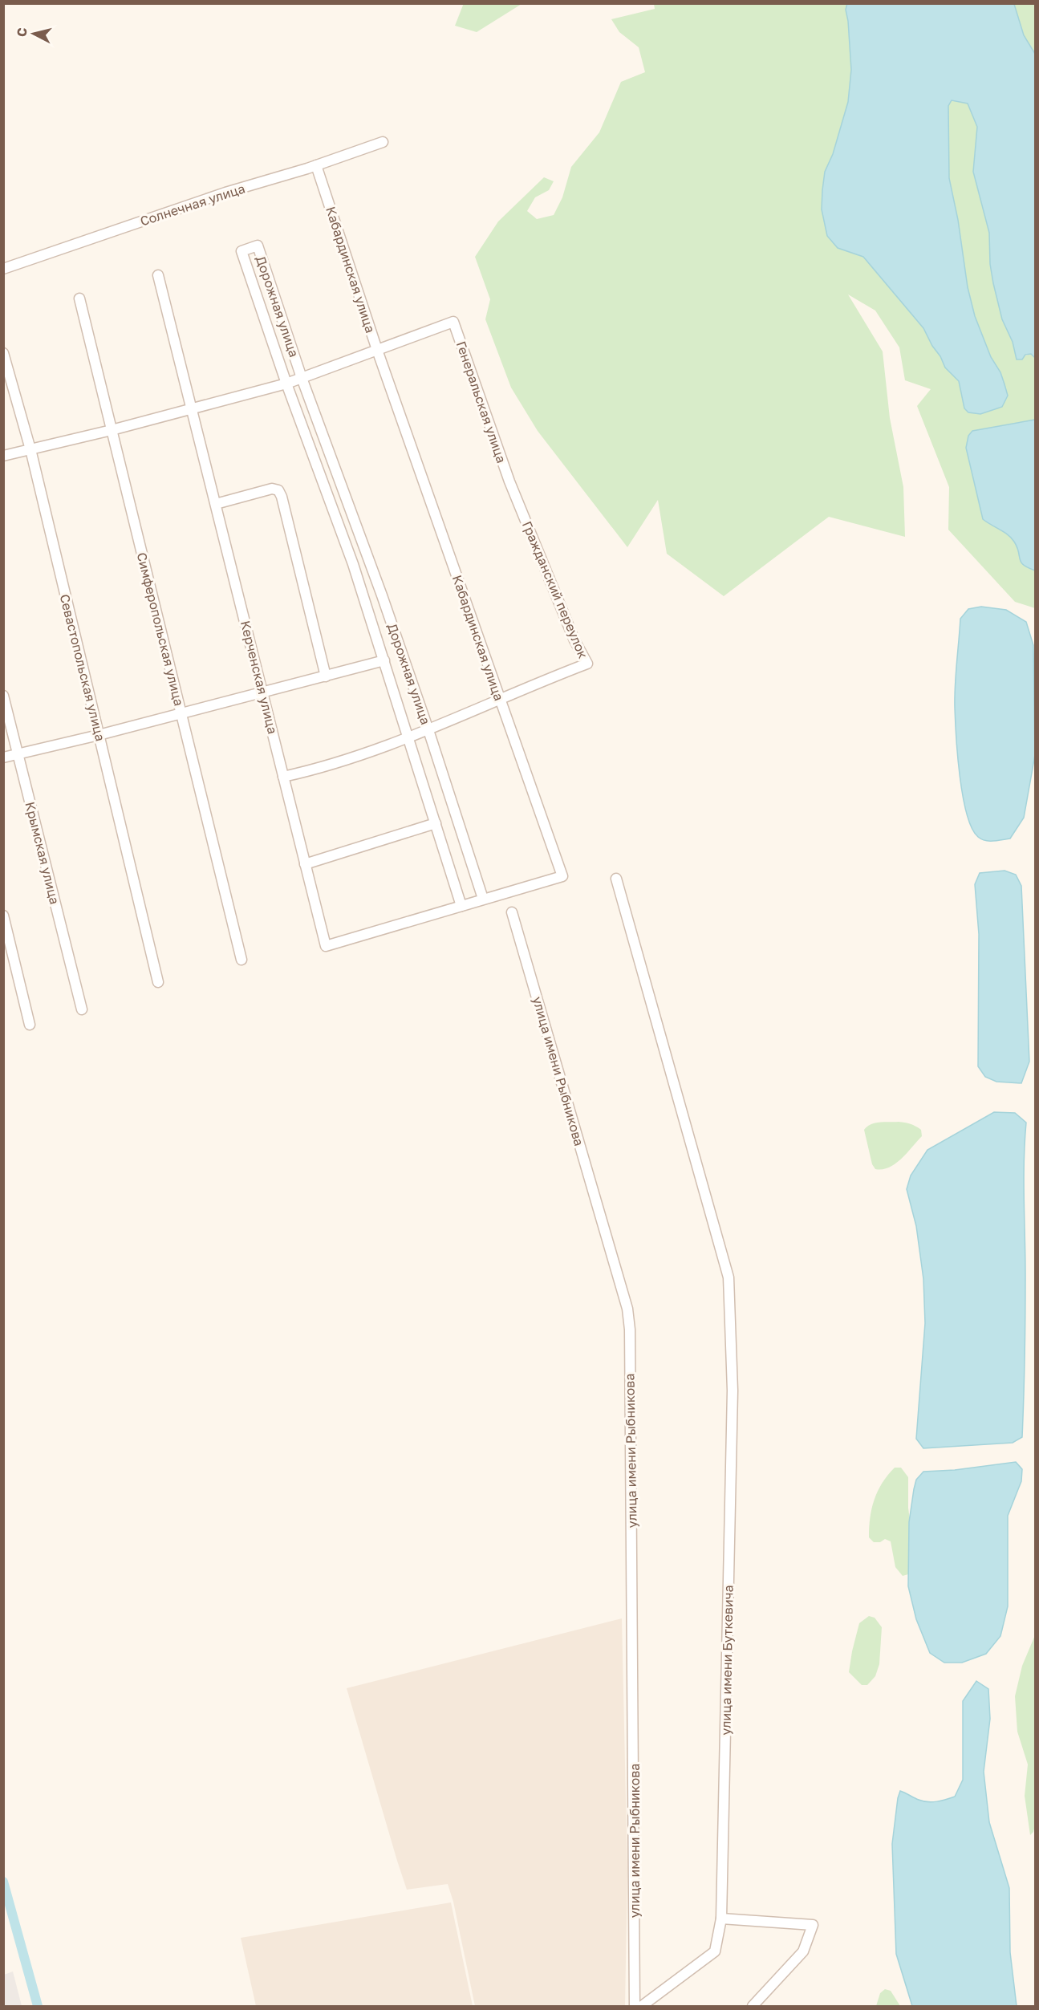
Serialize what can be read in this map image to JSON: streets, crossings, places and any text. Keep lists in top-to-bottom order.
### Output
{
  "streets": {
    "street": [
      "Солнечная улица",
      "Кабардинская улица",
      "Дорожная улица",
      "Генеральская улица",
      "Гражданский переулок",
      "Симферопольская улица",
      "Севастопольская улица",
      "Керченская улица",
      "Крымская улица",
      "улица имени Рыбникова",
      "улица имени Буткевича"
    ]
  },
  "crossings": [
    ["Солнечная улица", "Кабардинская улица"],
    ["Кабардинская улица", "Дорожная улица"],
    ["Кабардинская улица", "Генеральская улица"],
    ["Кабардинская улица", "Гражданский переулок"],
    ["Кабардинская улица", "Керченская улица"],
    ["Дорожная улица", "Гражданский переулок"],
    ["Генеральская улица", "Гражданский переулок"],
    ["Гражданский переулок", "Керченская улица"]
  ],
  "north": "left"
}
